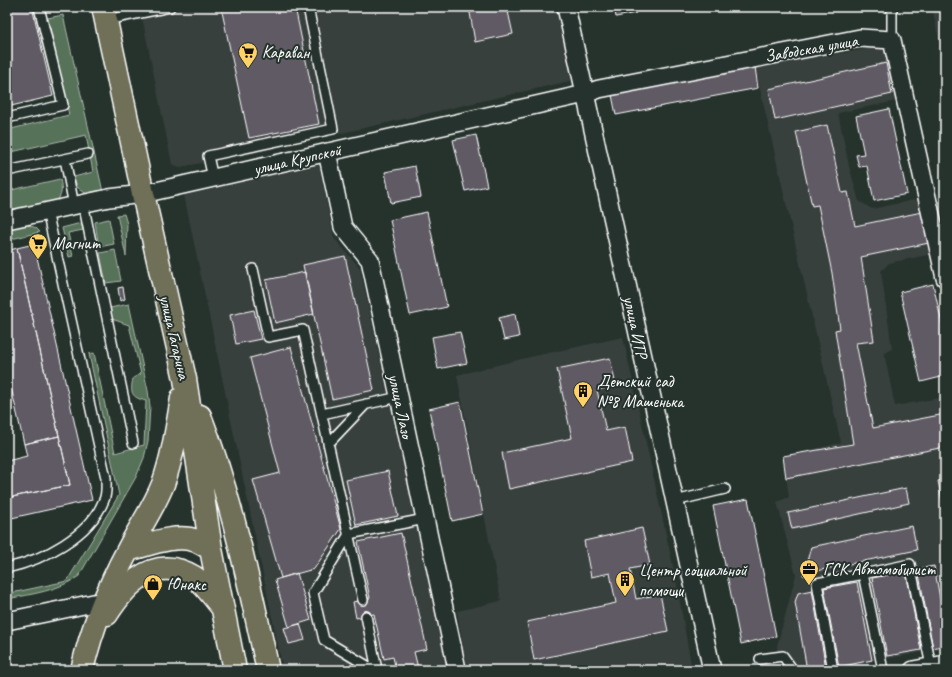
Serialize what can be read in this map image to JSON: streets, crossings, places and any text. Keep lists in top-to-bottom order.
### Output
{
  "streets": {
    "main road": ["улица Гагарина"],
    "street": [
      "Заводская улица",
      "улица Крупской",
      "улица ИТР",
      "улица Лазо"
    ]
  },
  "crossings": [
    ["Заводская улица", "улица Крупской"],
    ["Заводская улица", "улица ИТР"],
    ["улица Крупской", "улица ИТР"],
    ["улица Крупской", "улица Гагарина"],
    ["улица Крупской", "улица Лазо"]
  ],
  "places": {
    "supermarket": ["Караван", "Магнит"],
    "building": ["Детский сад №8 Машенька", "Центр социальной помощи"],
    "office": ["ГСК Автомобилист"],
    "shop": ["Юнакс"]
  }
}
